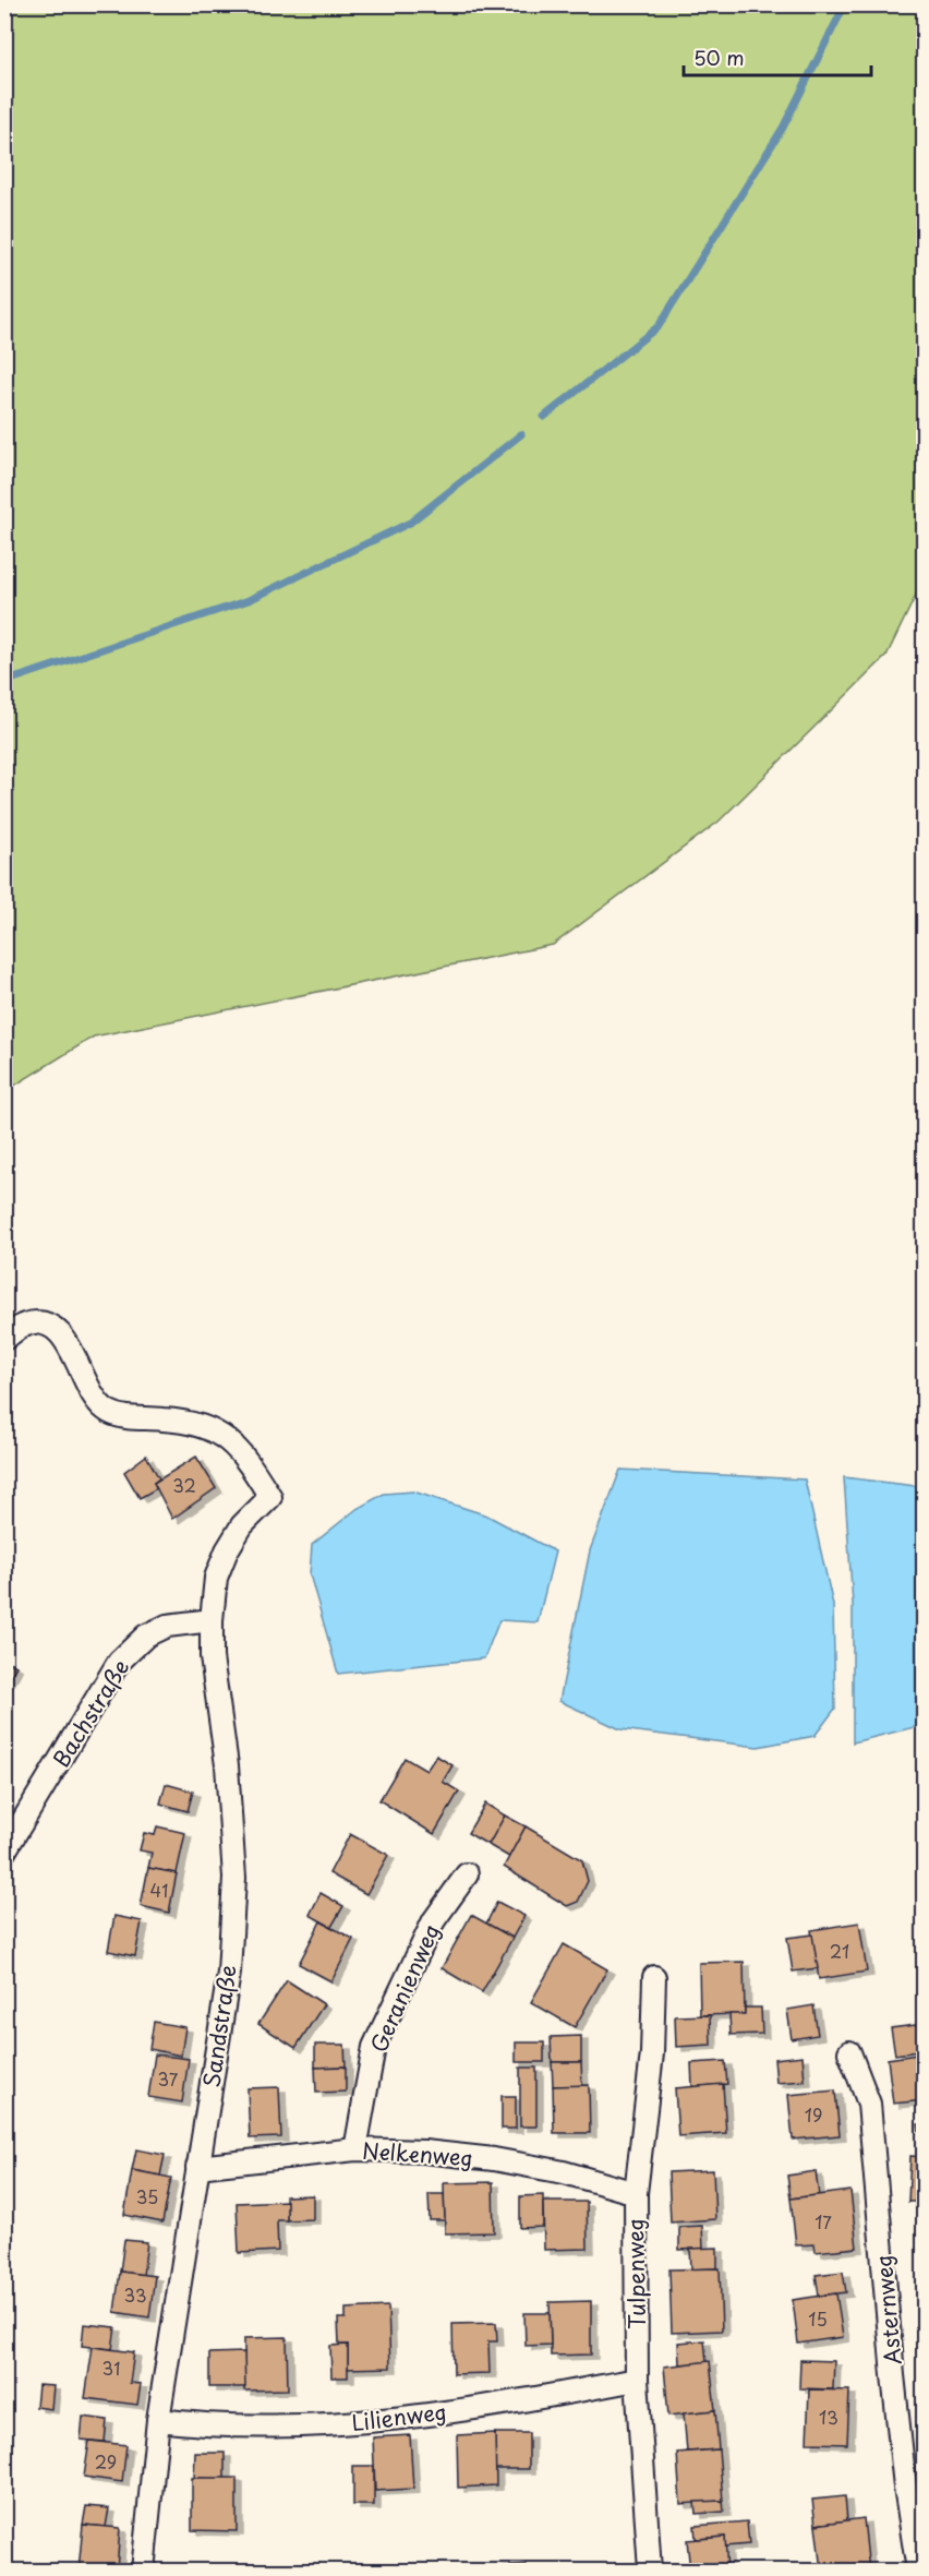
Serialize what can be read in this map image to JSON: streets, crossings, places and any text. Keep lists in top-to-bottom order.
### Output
{
  "streets": {
    "street": [
      "Bachstraße",
      "Geranienweg",
      "Sandstraße",
      "Nelkenweg",
      "Tulpenweg",
      "Asternweg",
      "Lilienweg"
    ]
  },
  "crossings": [
    ["Bachstraße", "Sandstraße"],
    ["Geranienweg", "Nelkenweg"],
    ["Sandstraße", "Nelkenweg"],
    ["Sandstraße", "Lilienweg"],
    ["Nelkenweg", "Tulpenweg"],
    ["Tulpenweg", "Lilienweg"]
  ],
  "house_numbers": [
    "32",
    "41",
    "21",
    "37",
    "19",
    "35",
    "17",
    "33",
    "15",
    "31",
    "13",
    "29"
  ],
  "scale_bar": "50 m"
}
